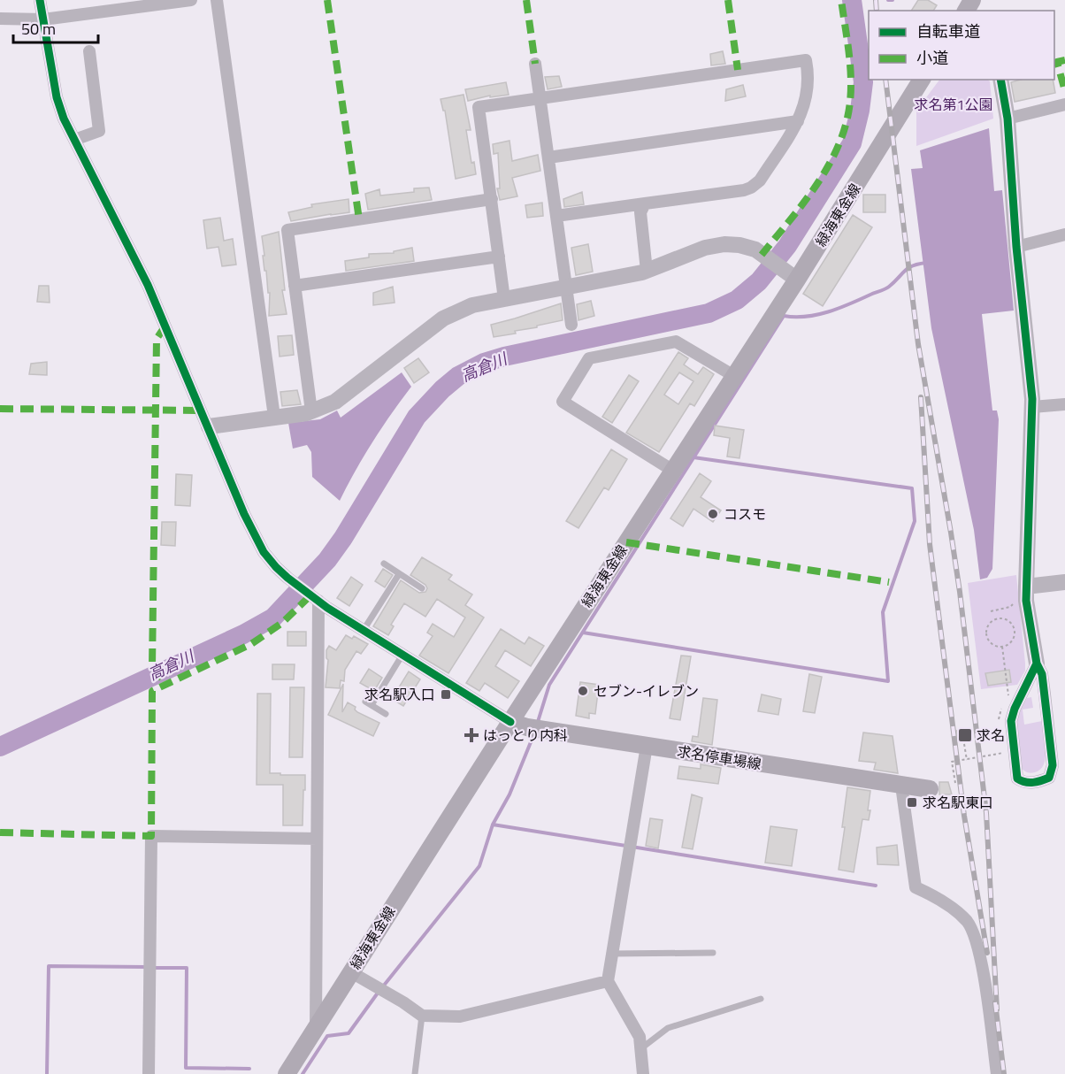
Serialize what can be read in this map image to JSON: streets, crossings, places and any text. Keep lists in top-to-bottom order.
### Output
{
  "streets": {
    "main road": ["緑海東金線", "求名停車場線"]
  },
  "crossings": [
    ["緑海東金線", "求名停車場線"]
  ],
  "water": ["高倉川"],
  "parks": ["求名第1公園"],
  "places": {
    "other": ["コスモ", "セブン-イレブン"],
    "transit": ["求名駅入口", "求名", "求名駅東口"],
    "health": ["はっとり内科"]
  },
  "legend": ["自転車道", "小道"],
  "scale_bar": "50 m"
}
